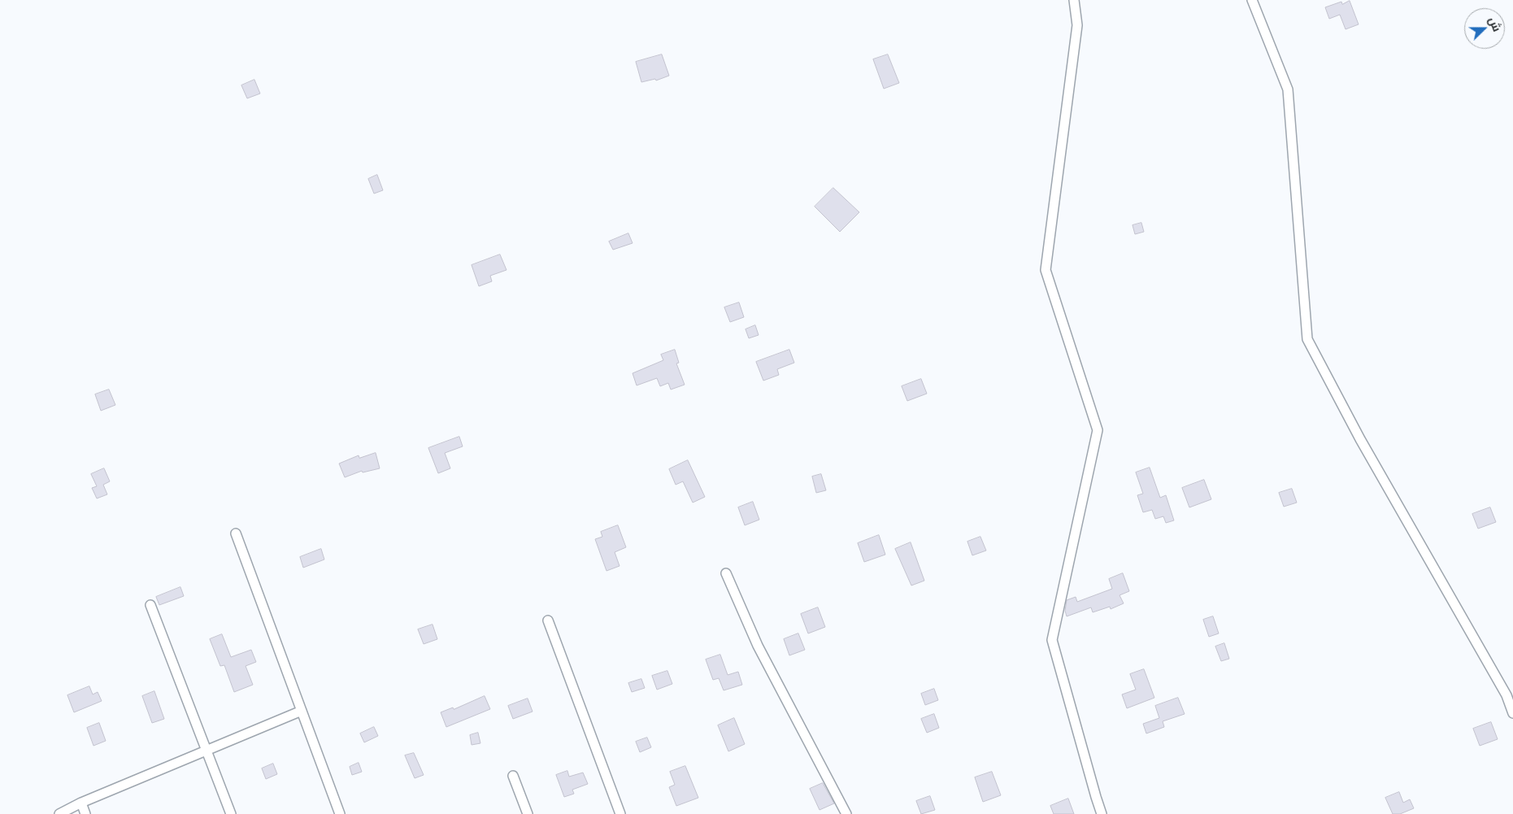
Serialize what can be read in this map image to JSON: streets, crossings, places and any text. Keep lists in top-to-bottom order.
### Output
{
  "north": "right"
}
